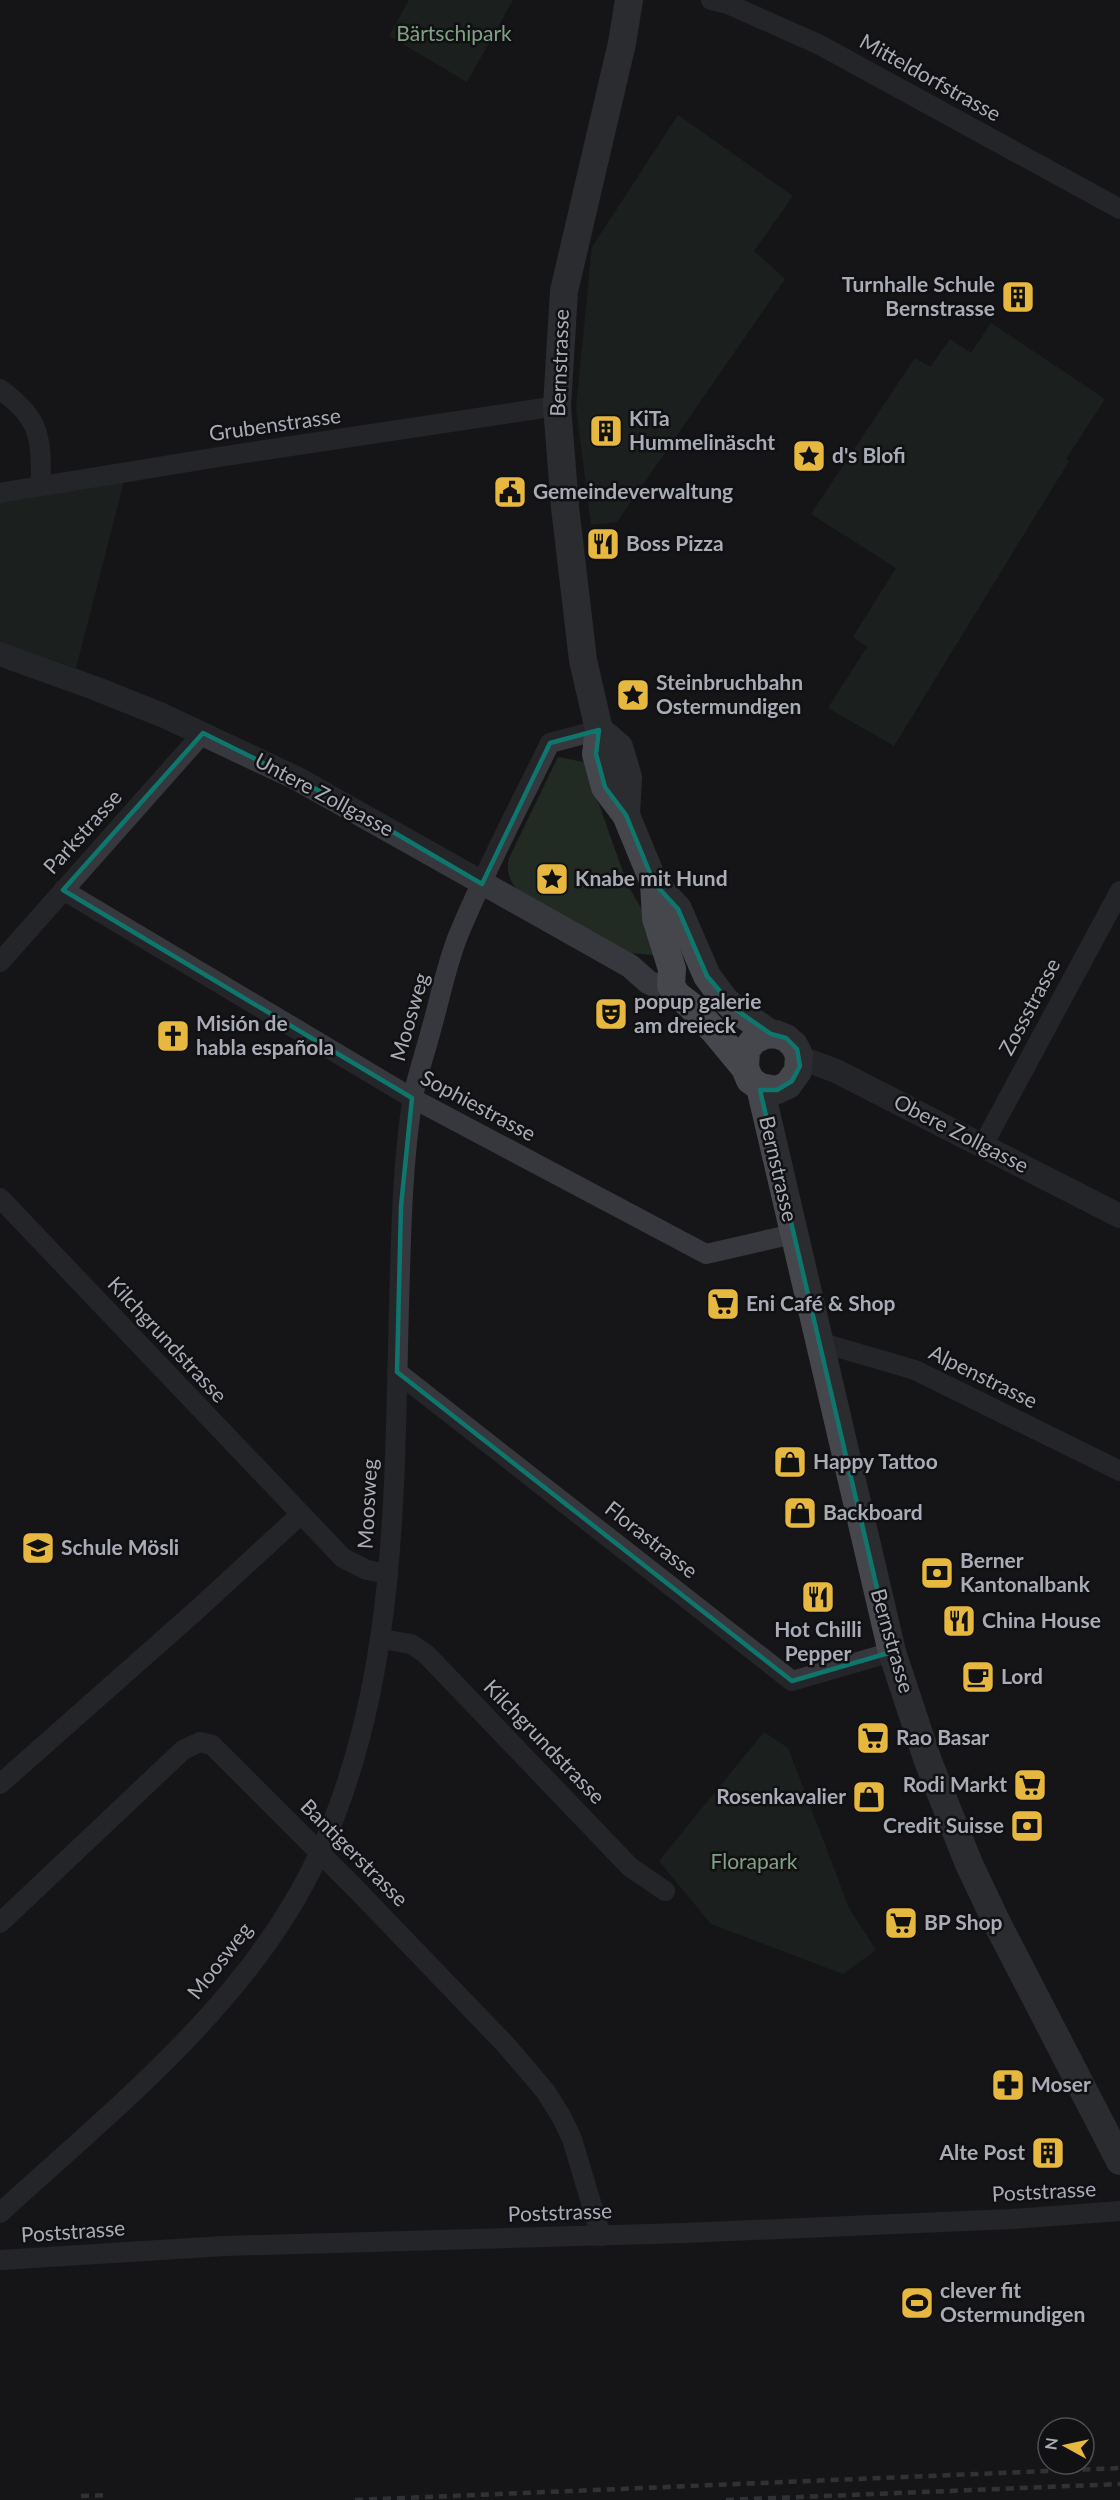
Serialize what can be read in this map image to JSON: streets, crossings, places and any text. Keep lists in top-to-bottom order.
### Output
{
  "streets": {
    "main road": ["Bernstrasse"],
    "street": [
      "Mitteldorfstrasse",
      "Grubenstrasse",
      "Untere Zollgasse",
      "Parkstrasse",
      "Zossstrasse",
      "Moosweg",
      "Sophiestrasse",
      "Obere Zollgasse",
      "Kilchgrundstrasse",
      "Alpenstrasse",
      "Florastrasse",
      "Bantigerstrasse",
      "Poststrasse"
    ]
  },
  "crossings": [
    ["Bernstrasse", "Grubenstrasse"],
    ["Bernstrasse", "Untere Zollgasse"],
    ["Bernstrasse", "Moosweg"],
    ["Bernstrasse", "Sophiestrasse"],
    ["Bernstrasse", "Obere Zollgasse"],
    ["Bernstrasse", "Alpenstrasse"],
    ["Bernstrasse", "Florastrasse"],
    ["Untere Zollgasse", "Parkstrasse"],
    ["Untere Zollgasse", "Moosweg"],
    ["Parkstrasse", "Sophiestrasse"],
    ["Zossstrasse", "Obere Zollgasse"],
    ["Moosweg", "Sophiestrasse"],
    ["Moosweg", "Kilchgrundstrasse"],
    ["Moosweg", "Florastrasse"],
    ["Moosweg", "Bantigerstrasse"],
    ["Bantigerstrasse", "Poststrasse"]
  ],
  "parks": ["Bärtschipark", "Florapark"],
  "places": {
    "building": ["Turnhalle Schule Bernstrasse", "KiTa Hummelinäscht", "Alte Post"],
    "place": ["d's Blofi", "Steinbruchbahn Ostermundigen", "Knabe mit Hund"],
    "public building": ["Gemeindeverwaltung"],
    "restaurant": ["Boss Pizza", "Hot Chilli Pepper", "China House"],
    "theatre": ["popup galerie am dreieck"],
    "church": ["Misión de habla española"],
    "supermarket": [
      "Eni Café & Shop",
      "Rao Basar",
      "Rodi Markt",
      "BP Shop"
    ],
    "shop": ["Happy Tattoo", "Backboard", "Rosenkavalier"],
    "school or university": ["Schule Mösli"],
    "bank": ["Berner Kantonalbank", "Credit Suisse"],
    "cafe": ["Lord"],
    "pharmacy": ["Moser"],
    "sports": ["clever fit Ostermundigen"]
  },
  "north": "left"
}
